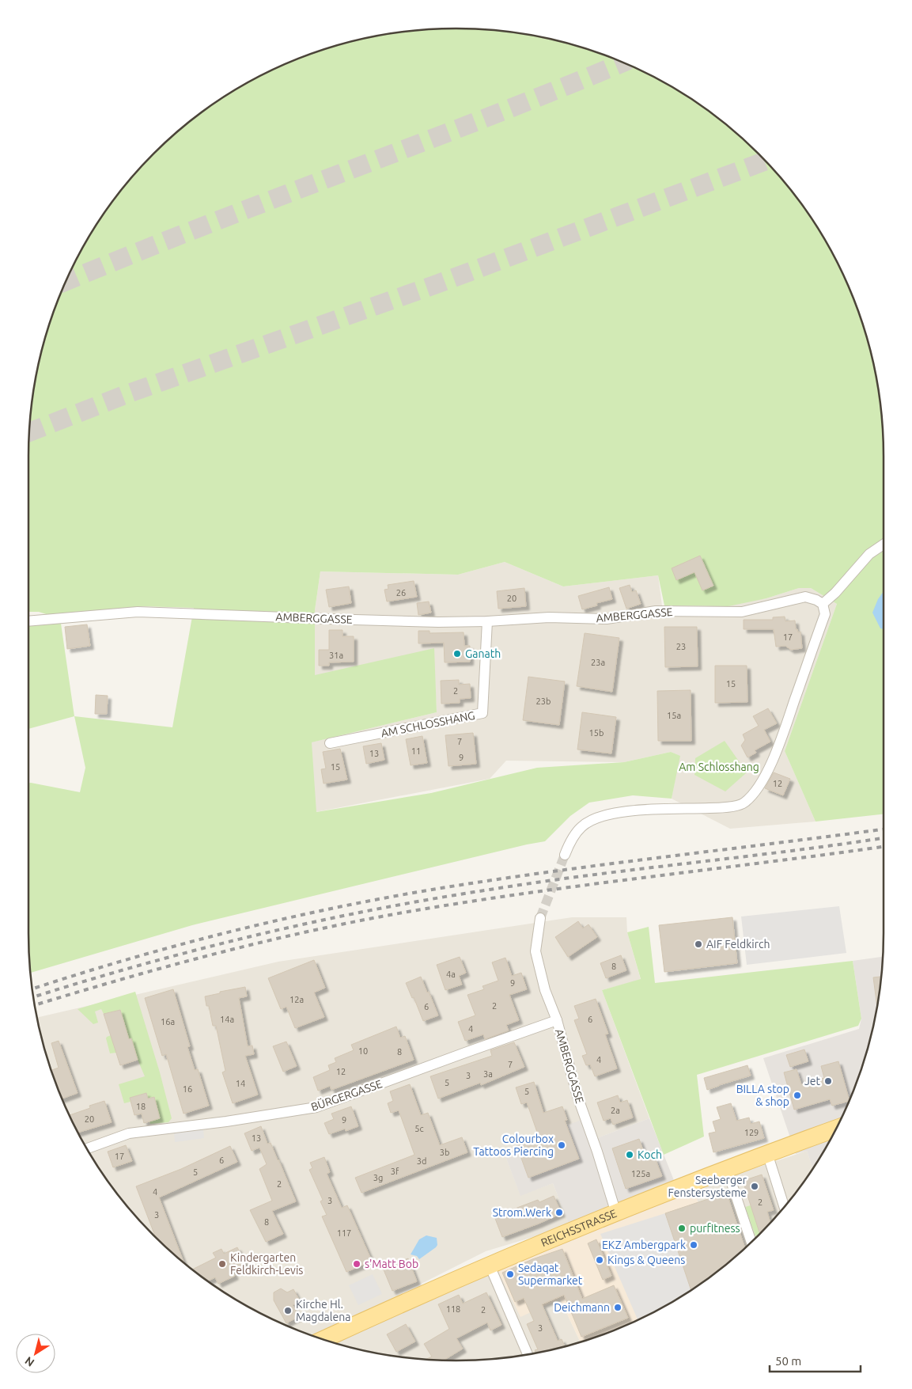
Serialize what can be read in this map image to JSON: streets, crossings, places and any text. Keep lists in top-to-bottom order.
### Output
{
  "streets": {
    "main road": ["REICHSSTRASSE"],
    "street": ["AMBERGGASSE", "AM SCHLOSSHANG", "BÜRGERGASSE"]
  },
  "crossings": [
    ["AMBERGGASSE", "AM SCHLOSSHANG"],
    ["AMBERGGASSE", "BÜRGERGASSE"],
    ["AMBERGGASSE", "REICHSSTRASSE"]
  ],
  "parks": ["Am Schlosshang"],
  "places": [
    "Ganath",
    "AIF Feldkirch",
    "Jet",
    "BILLA stop & shop",
    "Colourbox Tattoos Piercing",
    "Koch",
    "Seeberger Fenstersysteme",
    "Strom.Werk",
    "purfitness",
    "EKZ Ambergpark",
    "Kings & Queens",
    "Kindergarten Feldkirch-Levis",
    "s'Matt Bob",
    "Sedaqat Supermarket",
    "Deichmann",
    "Kirche Hl. Magdalena"
  ],
  "house_numbers": [
    "26",
    "20",
    "17",
    "23",
    "31a",
    "23a",
    "15",
    "2",
    "23b",
    "15a",
    "15b",
    "7",
    "11",
    "13",
    "9",
    "15",
    "12",
    "8",
    "4a",
    "9",
    "12a",
    "2",
    "6",
    "14a",
    "6",
    "16a",
    "4",
    "10",
    "8",
    "4",
    "7",
    "12",
    "3a",
    "3",
    "5",
    "14",
    "16",
    "5",
    "18",
    "2a",
    "20",
    "9",
    "5c",
    "129",
    "13",
    "3b",
    "17",
    "6",
    "3d",
    "3f",
    "5",
    "125a",
    "3g",
    "2",
    "4",
    "3",
    "2",
    "3",
    "8",
    "117",
    "118",
    "2",
    "3"
  ],
  "scale_bar": "50 m",
  "north": "bottom left"
}
